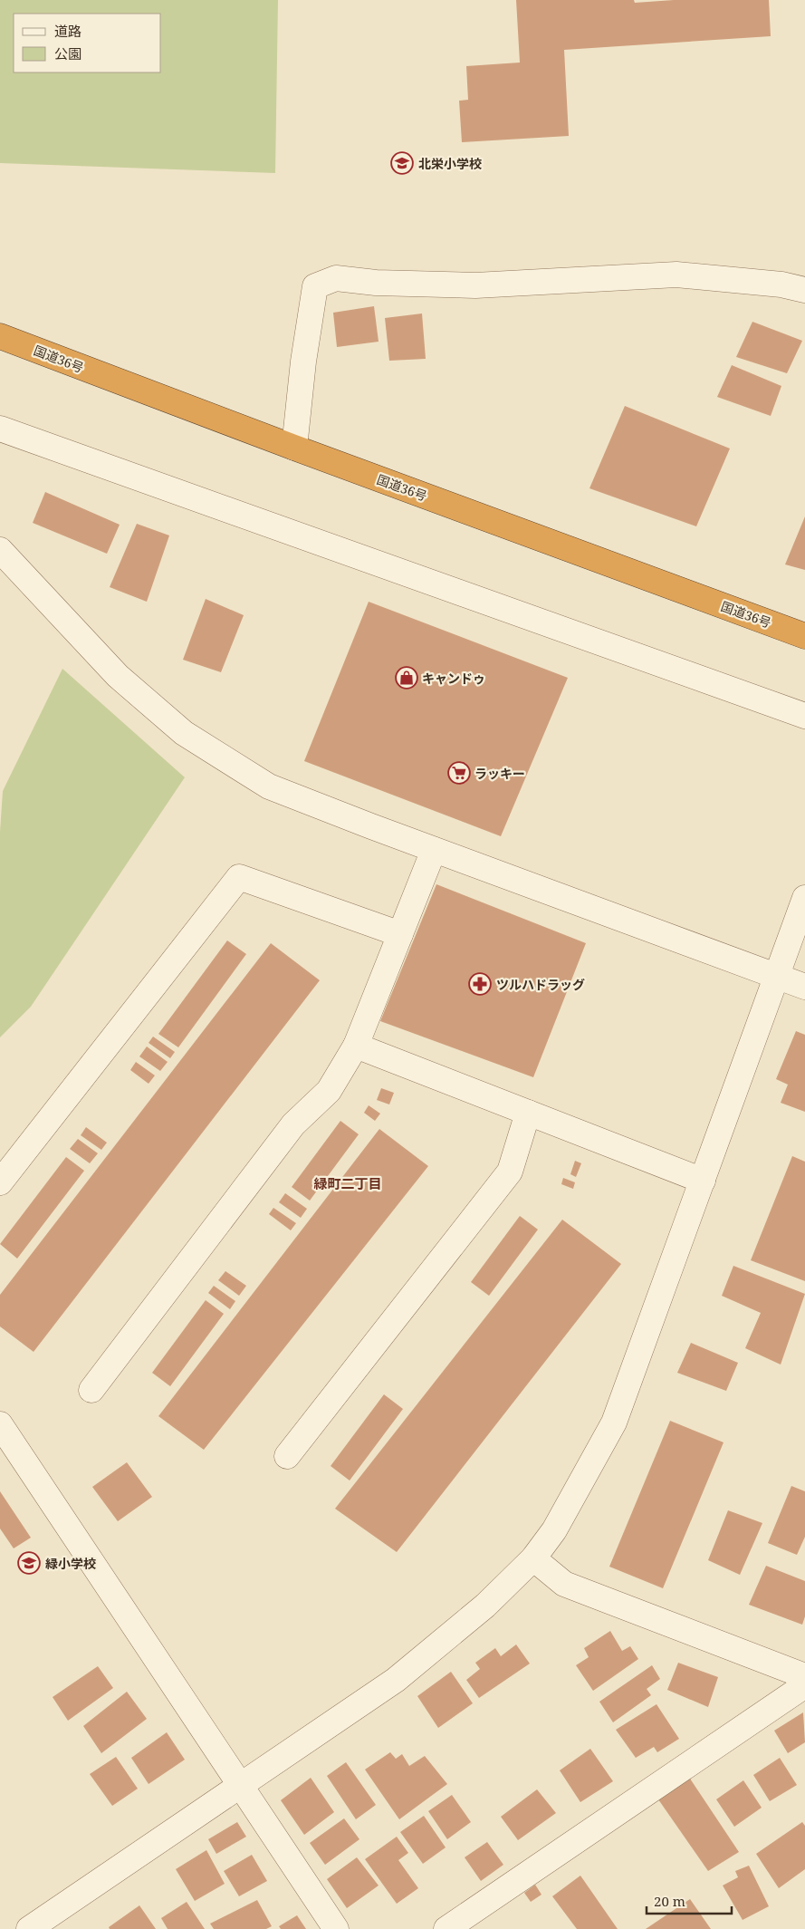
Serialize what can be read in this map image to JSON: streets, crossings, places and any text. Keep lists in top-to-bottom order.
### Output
{
  "streets": {
    "highway": ["国道36号"]
  },
  "districts": ["緑町二丁目"],
  "places": {
    "school or university": ["北栄小学校", "緑小学校"],
    "shop": ["キャンドゥ"],
    "supermarket": ["ラッキー"],
    "pharmacy": ["ツルハドラッグ"]
  },
  "legend": ["道路", "公園"],
  "scale_bar": "20 m"
}
